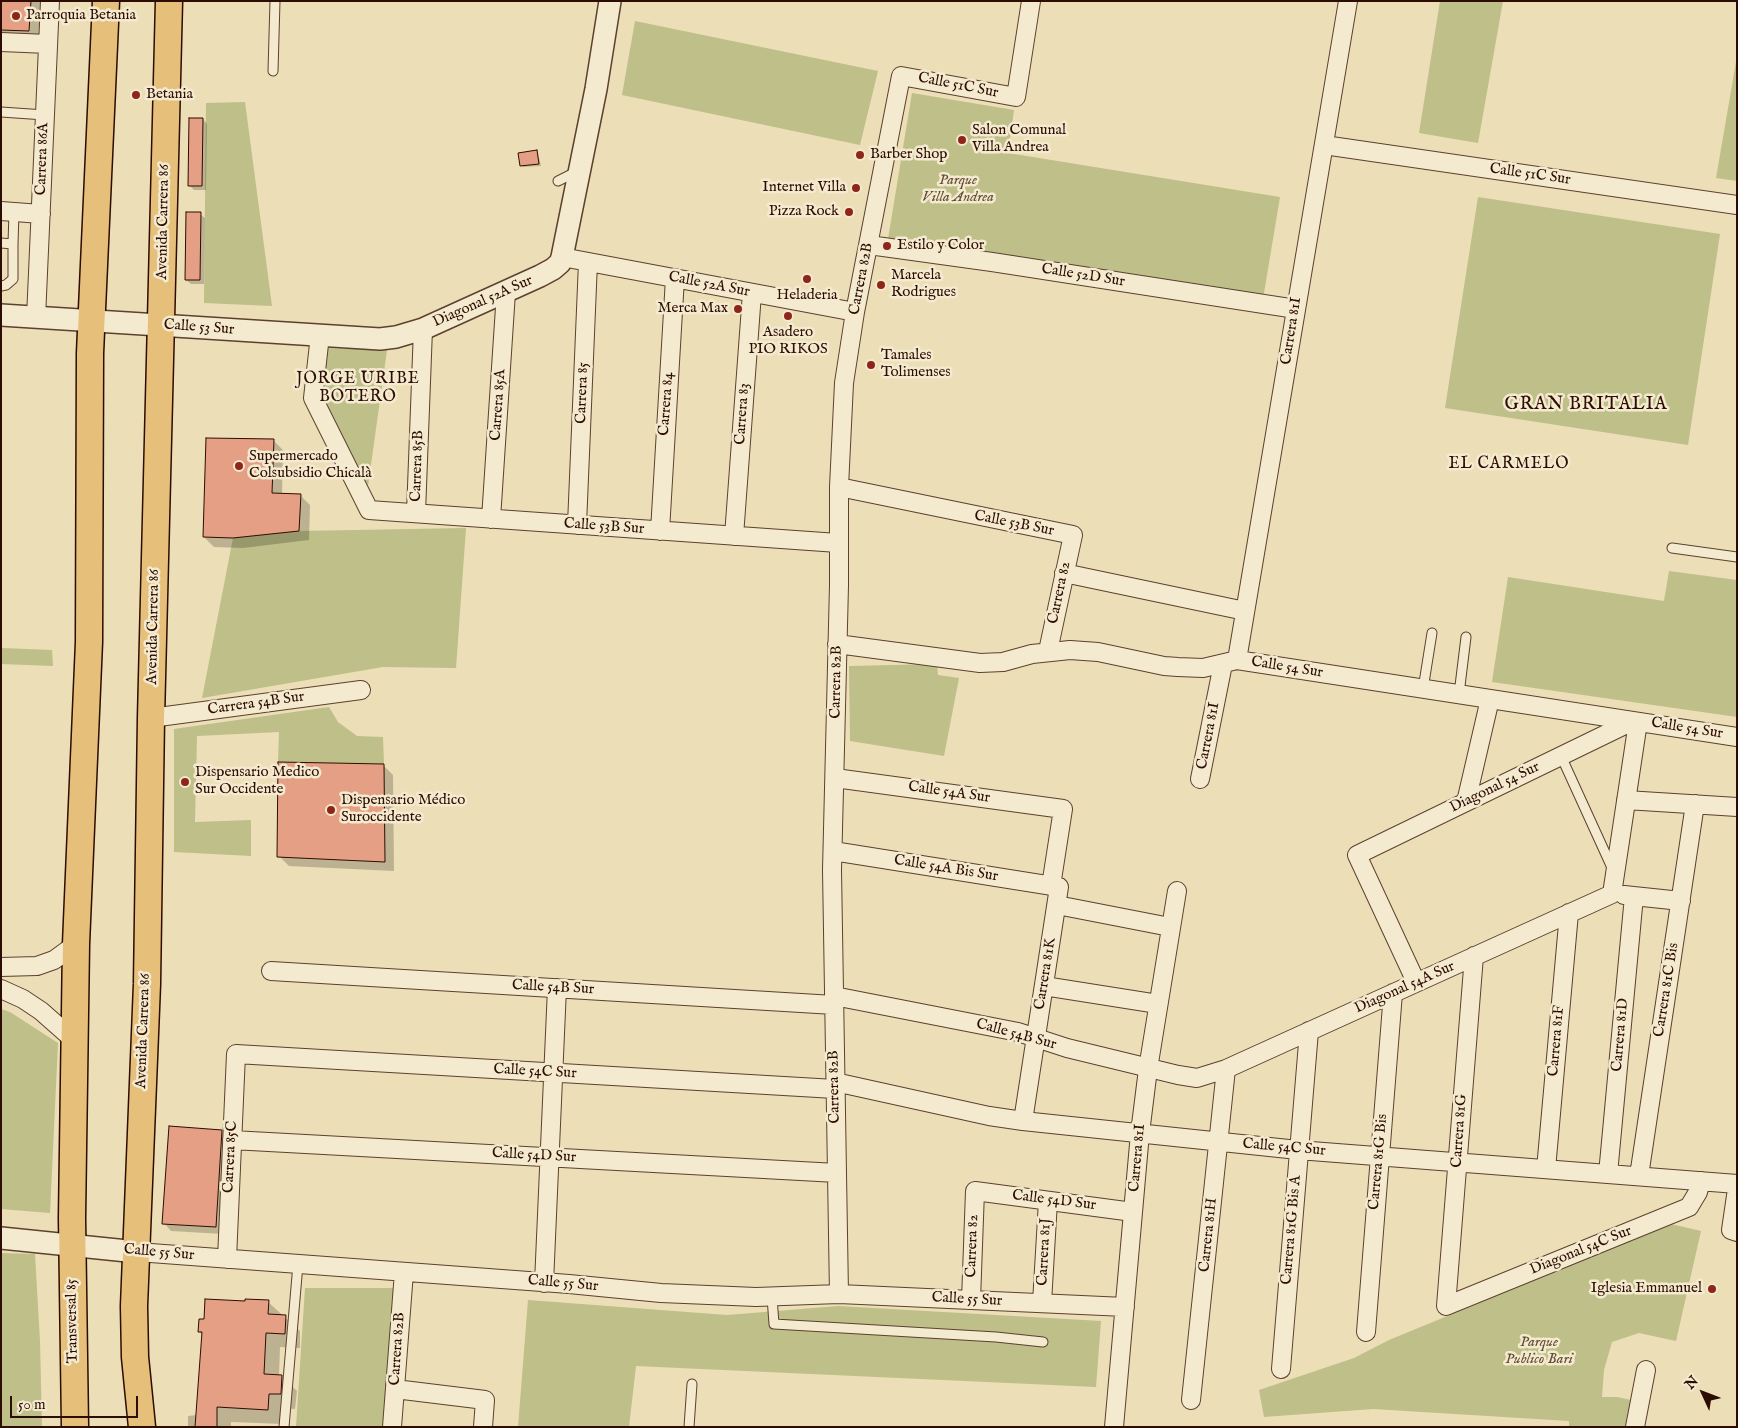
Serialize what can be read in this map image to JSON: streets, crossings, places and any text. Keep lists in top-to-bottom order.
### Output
{
  "streets": {
    "main road": ["Avenida Carrera 86", "Transversal 85"],
    "street": [
      "Calle 51C Sur",
      "Carrera 86A",
      "Calle 52D Sur",
      "Carrera 82B",
      "Calle 52A Sur",
      "Diagonal 52A Sur",
      "Calle 53 Sur",
      "Carrera 81I",
      "Carrera 85",
      "Carrera 84",
      "Carrera 85A",
      "Carrera 83",
      "Carrera 85B",
      "Calle 53B Sur",
      "Carrera 82",
      "Calle 54 Sur",
      "Carrera 54B Sur",
      "Diagonal 54 Sur",
      "Calle 54A Sur",
      "Calle 54A Bis Sur",
      "Carrera 81K",
      "Calle 54B Sur",
      "Diagonal 54A Sur",
      "Carrera 81C Bis",
      "Carrera 81D",
      "Carrera 81F",
      "Calle 54C Sur",
      "Carrera 81G",
      "Calle 54D Sur",
      "Carrera 85C",
      "Carrera 81G Bis",
      "Carrera 81G Bis A",
      "Carrera 81H",
      "Diagonal 54C Sur",
      "Carrera 81J",
      "Calle 55 Sur"
    ]
  },
  "crossings": [
    ["Calle 51C Sur", "Carrera 82B"],
    ["Calle 51C Sur", "Carrera 81I"],
    ["Carrera 86A", "Calle 53 Sur"],
    ["Avenida Carrera 86", "Calle 53 Sur"],
    ["Avenida Carrera 86", "Carrera 54B Sur"],
    ["Avenida Carrera 86", "Calle 55 Sur"],
    ["Calle 52D Sur", "Carrera 82B"],
    ["Calle 52D Sur", "Carrera 81I"],
    ["Carrera 82B", "Calle 52A Sur"],
    ["Carrera 82B", "Calle 53B Sur"],
    ["Carrera 82B", "Calle 54 Sur"],
    ["Carrera 82B", "Calle 54A Sur"],
    ["Carrera 82B", "Calle 54A Bis Sur"],
    ["Carrera 82B", "Calle 54B Sur"],
    ["Carrera 82B", "Calle 54C Sur"],
    ["Carrera 82B", "Calle 54D Sur"],
    ["Carrera 82B", "Calle 55 Sur"],
    ["Calle 52A Sur", "Diagonal 52A Sur"],
    ["Calle 52A Sur", "Carrera 85"],
    ["Calle 52A Sur", "Carrera 84"],
    ["Calle 52A Sur", "Carrera 83"],
    ["Diagonal 52A Sur", "Calle 53 Sur"],
    ["Diagonal 52A Sur", "Carrera 85A"],
    ["Diagonal 52A Sur", "Carrera 85B"],
    ["Calle 53 Sur", "Calle 53B Sur"],
    ["Carrera 81I", "Calle 54 Sur"],
    ["Carrera 81I", "Calle 54B Sur"],
    ["Carrera 81I", "Calle 54C Sur"],
    ["Carrera 81I", "Calle 54D Sur"],
    ["Carrera 81I", "Calle 55 Sur"],
    ["Carrera 85", "Calle 53B Sur"],
    ["Carrera 84", "Calle 53B Sur"],
    ["Carrera 85A", "Calle 53B Sur"],
    ["Carrera 83", "Calle 53B Sur"],
    ["Carrera 85B", "Calle 53B Sur"],
    ["Calle 53B Sur", "Carrera 82"],
    ["Carrera 82", "Calle 54 Sur"],
    ["Carrera 82", "Calle 54D Sur"],
    ["Carrera 82", "Calle 55 Sur"],
    ["Calle 54 Sur", "Diagonal 54 Sur"],
    ["Diagonal 54 Sur", "Diagonal 54A Sur"],
    ["Calle 54A Sur", "Carrera 81K"],
    ["Calle 54A Bis Sur", "Carrera 81K"],
    ["Carrera 81K", "Calle 54B Sur"],
    ["Carrera 81K", "Calle 54C Sur"],
    ["Calle 54B Sur", "Diagonal 54A Sur"],
    ["Diagonal 54A Sur", "Carrera 81F"],
    ["Diagonal 54A Sur", "Carrera 81G"],
    ["Diagonal 54A Sur", "Carrera 81G Bis"],
    ["Diagonal 54A Sur", "Carrera 81G Bis A"],
    ["Diagonal 54A Sur", "Carrera 81H"],
    ["Carrera 81C Bis", "Calle 54C Sur"],
    ["Carrera 81D", "Calle 54C Sur"],
    ["Carrera 81F", "Calle 54C Sur"],
    ["Calle 54C Sur", "Carrera 81G"],
    ["Calle 54C Sur", "Carrera 85C"],
    ["Calle 54C Sur", "Carrera 81G Bis"],
    ["Calle 54C Sur", "Carrera 81G Bis A"],
    ["Calle 54C Sur", "Carrera 81H"],
    ["Calle 54C Sur", "Diagonal 54C Sur"],
    ["Carrera 81G", "Diagonal 54C Sur"],
    ["Calle 54D Sur", "Carrera 85C"],
    ["Calle 54D Sur", "Carrera 81J"],
    ["Carrera 85C", "Calle 55 Sur"],
    ["Carrera 81J", "Calle 55 Sur"],
    ["Calle 55 Sur", "Transversal 85"]
  ],
  "districts": ["JORGE URIBE BOTERO", "GRAN BRITALIA", "EL CARMELO"],
  "parks": ["Parque Villa Andrea", "Parque Publico Bari"],
  "places": [
    "Parroquia Betania",
    "Betania",
    "Salon Comunal Villa Andrea",
    "Barber Shop",
    "Internet Villa",
    "Pizza Rock",
    "Estilo y Color",
    "Heladeria",
    "Marcela Rodrigues",
    "Merca Max",
    "Asadero PIO RIKOS",
    "Tamales Tolimenses",
    "Supermercado Colsubsidio Chicalà",
    "Dispensario Medico Sur Occidente",
    "Dispensario Médico Suroccidente",
    "Iglesia Emmanuel"
  ],
  "scale_bar": "50 m",
  "north": "top left"
}
